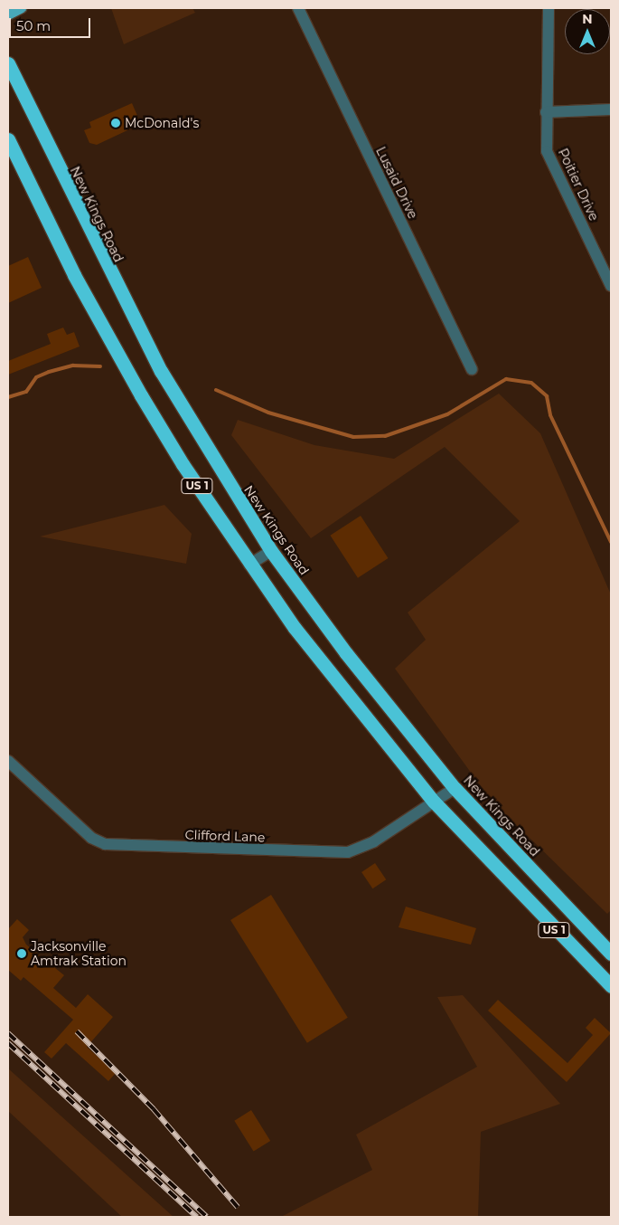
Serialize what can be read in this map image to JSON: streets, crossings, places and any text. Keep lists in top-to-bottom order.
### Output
{
  "streets": {
    "highway": ["New Kings Road", "US 1"],
    "street": ["Lusaid Drive", "Poitier Drive", "Clifford Lane"]
  },
  "crossings": [
    ["New Kings Road", "Clifford Lane"],
    ["US 1", "Clifford Lane"]
  ],
  "places": ["McDonald's", "Jacksonville Amtrak Station"],
  "scale_bar": "50 m",
  "north": "top"
}
